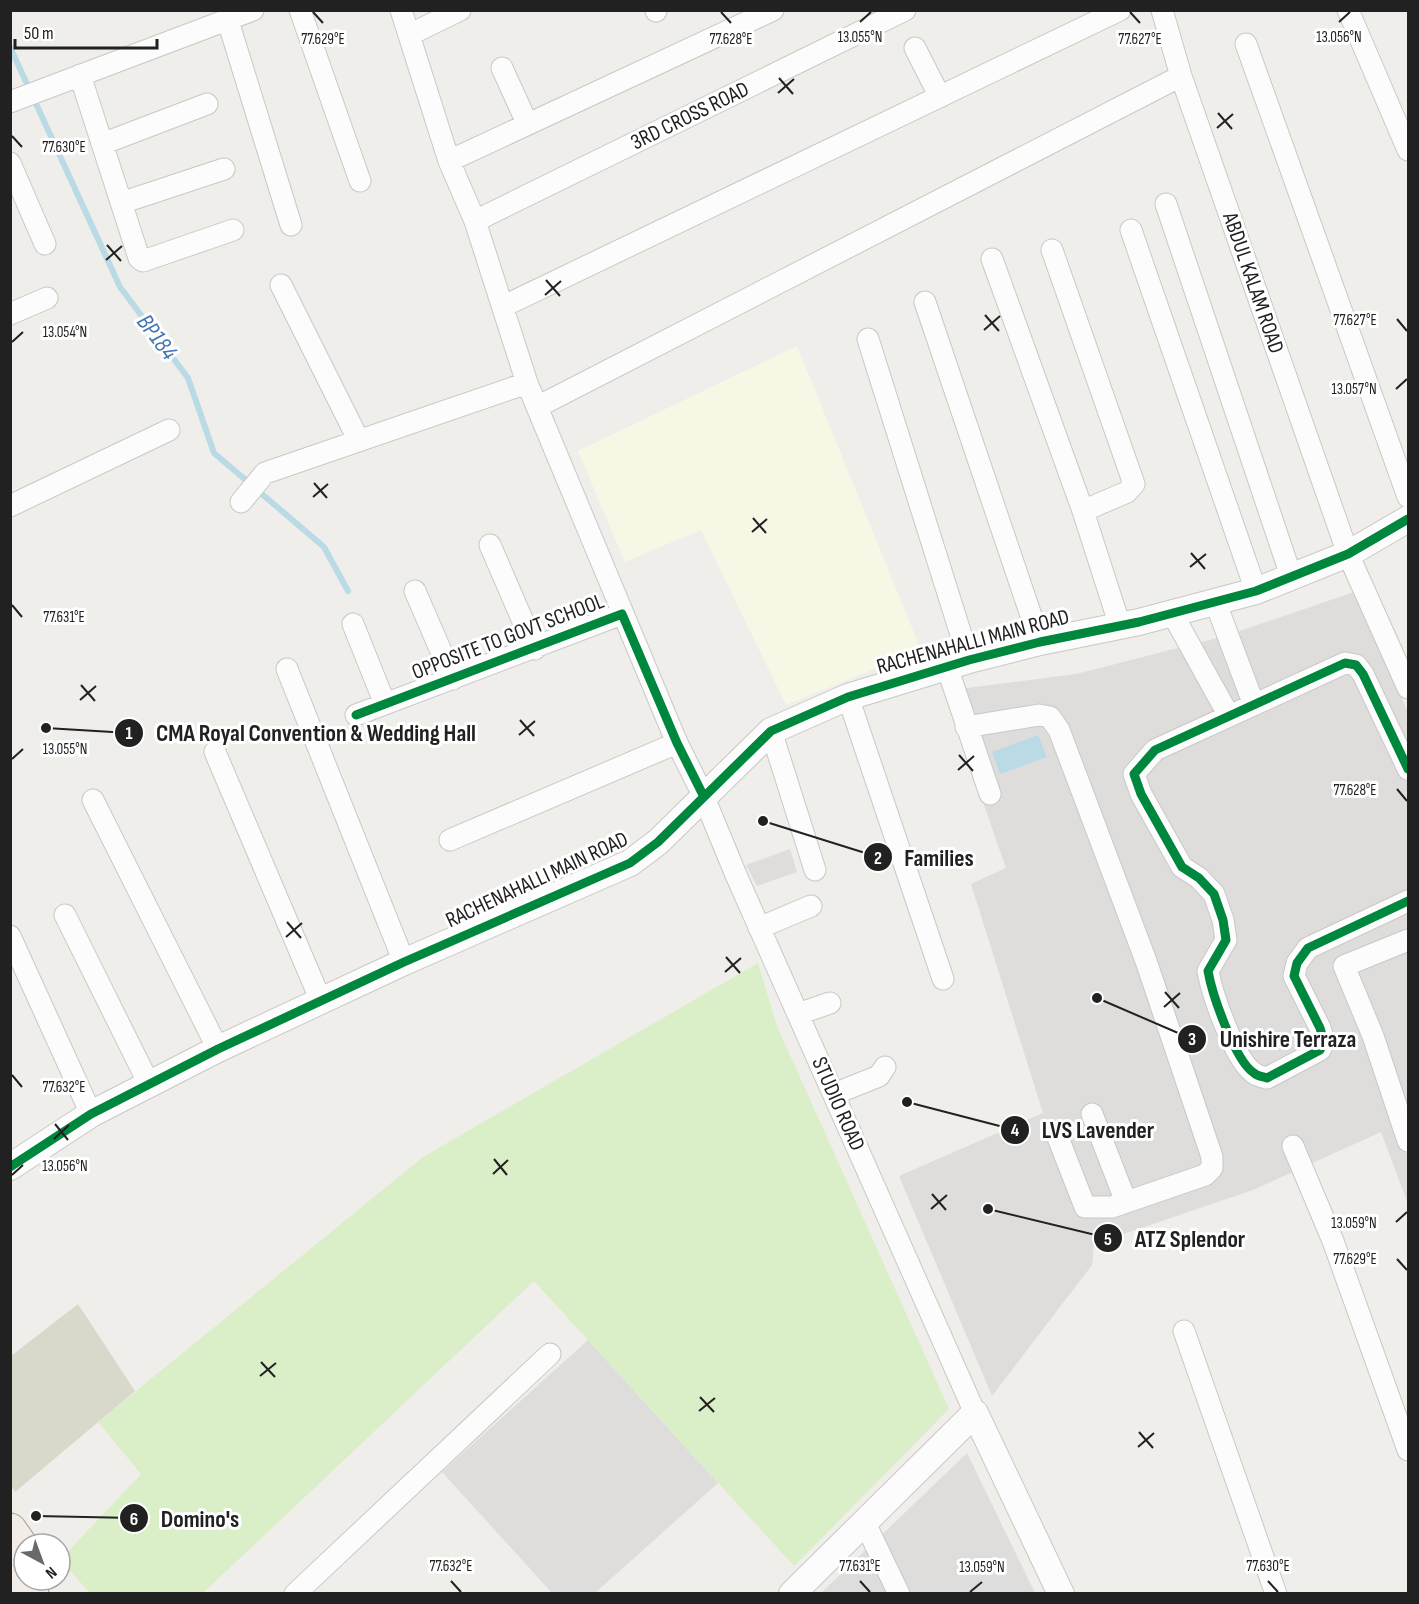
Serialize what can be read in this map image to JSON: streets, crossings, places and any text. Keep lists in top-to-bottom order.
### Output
{
  "streets": {
    "street": [
      "3RD CROSS ROAD",
      "ABDUL KALAM ROAD",
      "OPPOSITE TO GOVT SCHOOL",
      "RACHENAHALLI MAIN ROAD",
      "STUDIO ROAD"
    ]
  },
  "crossings": [
    ["ABDUL KALAM ROAD", "RACHENAHALLI MAIN ROAD"],
    ["OPPOSITE TO GOVT SCHOOL", "RACHENAHALLI MAIN ROAD"],
    ["OPPOSITE TO GOVT SCHOOL", "STUDIO ROAD"],
    ["RACHENAHALLI MAIN ROAD", "STUDIO ROAD"]
  ],
  "water": ["BP184"],
  "places": [
    "CMA Royal Convention & Wedding Hall",
    "Families",
    "Unishire Terraza",
    "LVS Lavender",
    "ATZ Splendor",
    "Domino's"
  ],
  "scale_bar": "50 m",
  "north": "bottom right",
  "coordinates": [
    "13.055°N",
    "13.056°N",
    "77.629°E",
    "77.628°E",
    "77.627°E",
    "77.630°E",
    "13.054°N",
    "13.057°N",
    "77.631°E",
    "77.632°E",
    "13.059°N"
  ]
}
